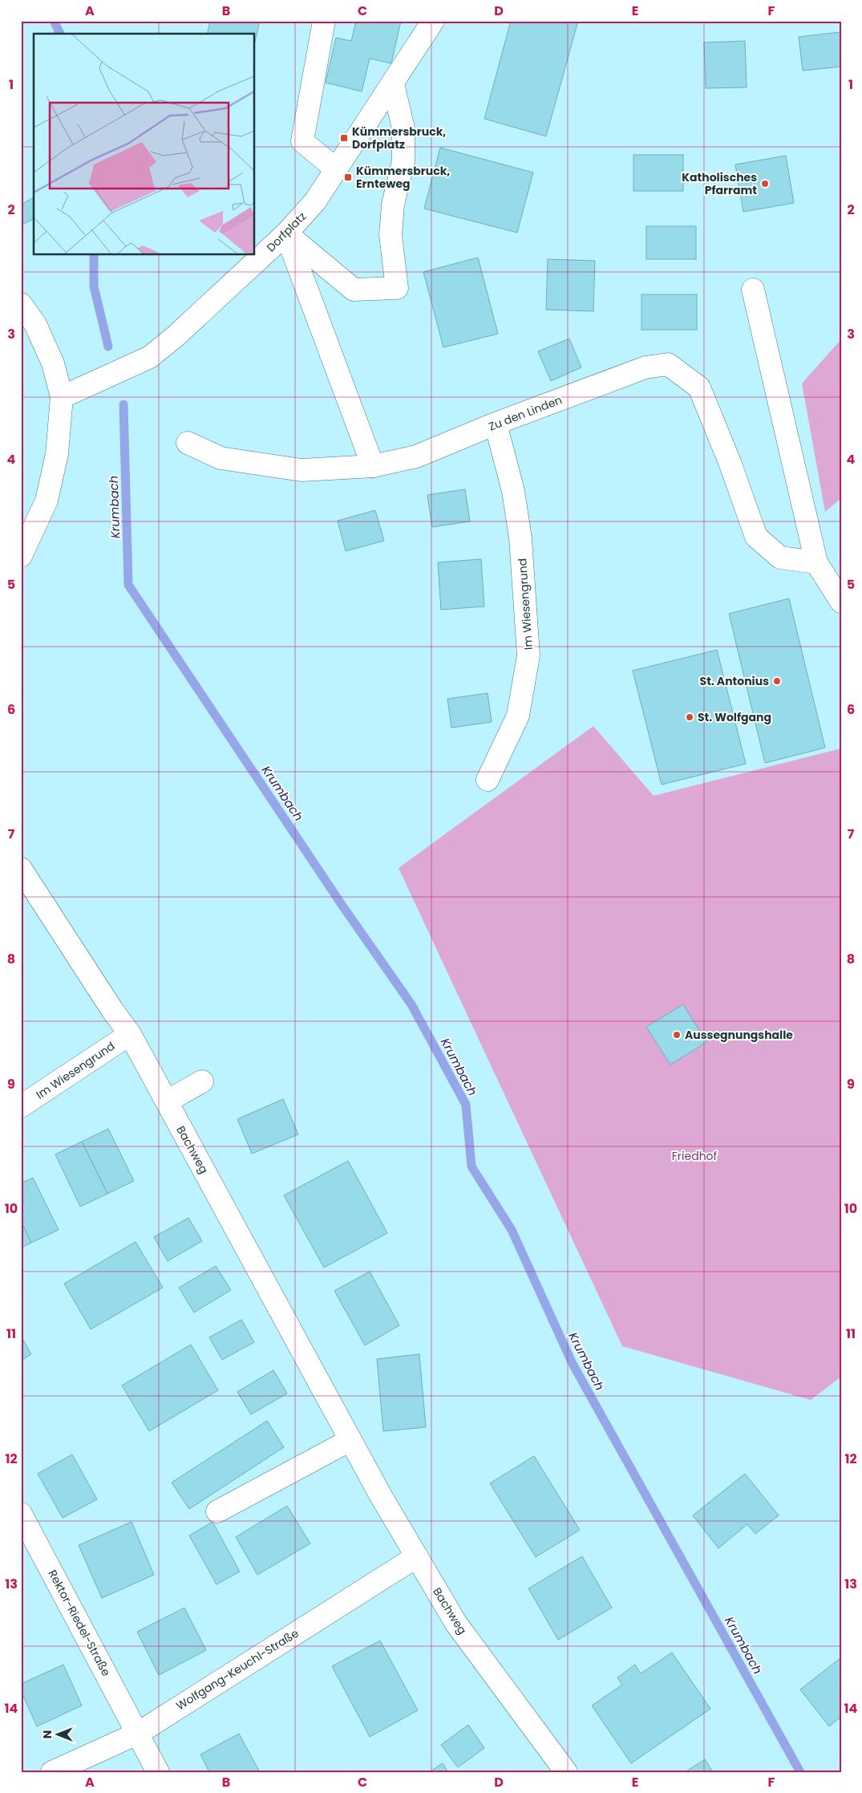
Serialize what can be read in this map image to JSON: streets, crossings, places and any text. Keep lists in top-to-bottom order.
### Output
{
  "streets": {
    "street": [
      "Dorfplatz",
      "Zu den Linden",
      "Im Wiesengrund",
      "Bachweg",
      "Rektor-Riedel-Straße",
      "Wolfgang-Keuchl-Straße"
    ]
  },
  "crossings": [
    ["Zu den Linden", "Im Wiesengrund"],
    ["Im Wiesengrund", "Bachweg"],
    ["Bachweg", "Wolfgang-Keuchl-Straße"],
    ["Rektor-Riedel-Straße", "Wolfgang-Keuchl-Straße"]
  ],
  "water": ["Krumbach"],
  "parks": ["Friedhof"],
  "places": {
    "transit": ["Kümmersbruck, Dorfplatz", "Kümmersbruck, Ernteweg"],
    "other": [
      "Katholisches Pfarramt",
      "St. Antonius",
      "St. Wolfgang",
      "Aussegnungshalle"
    ]
  },
  "north": "left",
  "grid": {
    "columns": [
      "A",
      "B",
      "C",
      "D",
      "E",
      "F"
    ],
    "rows": [
      "1",
      "2",
      "3",
      "4",
      "5",
      "6",
      "7",
      "8",
      "9",
      "10",
      "11",
      "12",
      "13",
      "14"
    ]
  }
}
